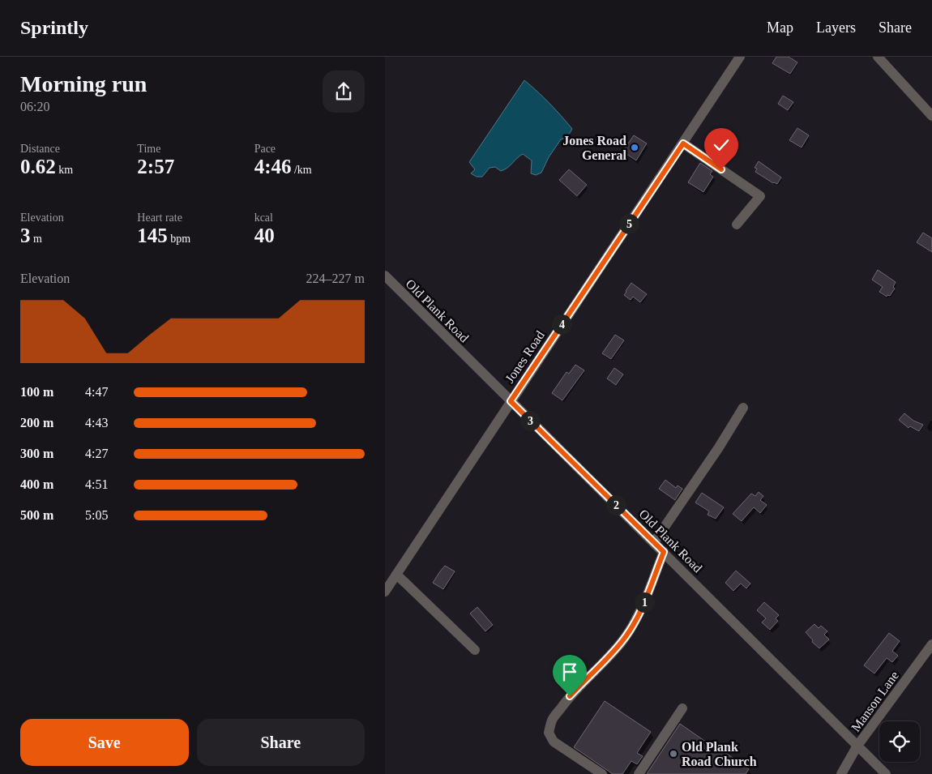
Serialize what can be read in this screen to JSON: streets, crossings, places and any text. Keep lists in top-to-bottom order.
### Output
{
  "streets": {
    "street": ["Old Plank Road", "Jones Road", "Manson Lane"]
  },
  "crossings": [
    ["Old Plank Road", "Jones Road"],
    ["Old Plank Road", "Manson Lane"]
  ],
  "places": ["Jones Road General", "Old Plank Road Church"],
  "page": {
    "header": "Sprintly",
    "nav": ["Map", "Layers", "Share"],
    "heading": ["Morning run", "06:20"],
    "stats": [
      ["Distance", "0.62 km"],
      ["Time", "2:57"],
      ["Pace", "4:46 /km"],
      ["Elevation", "3 m"],
      ["Heart rate", "145 bpm"],
      ["kcal", "40"]
    ],
    "pins": [
      "5",
      "4",
      "3",
      "2",
      "1"
    ],
    "chart": ["Elevation", "224–227 m"],
    "list": [
      {
        "name": "100 m",
        "note": "4:47"
      },
      {
        "name": "200 m",
        "note": "4:43"
      },
      {
        "name": "300 m",
        "note": "4:27"
      },
      {
        "name": "400 m",
        "note": "4:51"
      },
      {
        "name": "500 m",
        "note": "5:05"
      }
    ],
    "buttons": ["Save", "Share"]
  }
}
